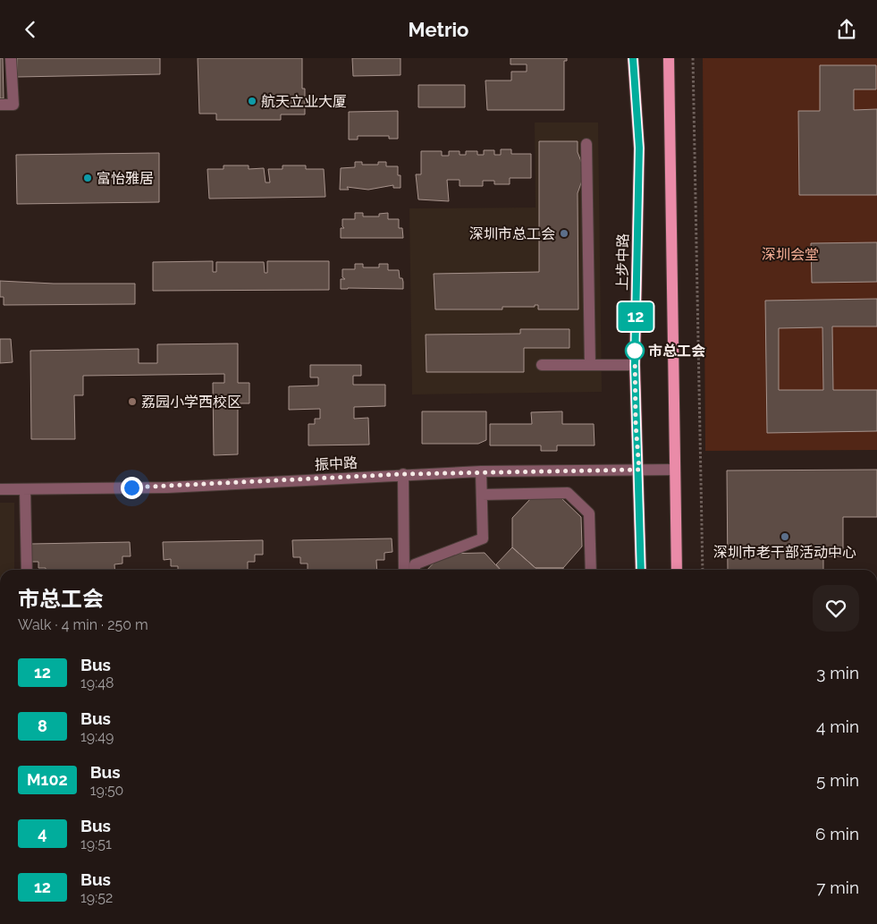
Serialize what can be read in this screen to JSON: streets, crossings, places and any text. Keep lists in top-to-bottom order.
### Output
{
  "streets": {
    "main road": ["上步中路"],
    "street": ["振中路"]
  },
  "crossings": [
    ["上步中路", "振中路"]
  ],
  "parks": ["深圳会堂"],
  "places": [
    "航天立业大厦",
    "富怡雅居",
    "深圳市总工会",
    "市总工会",
    "荔园小学西校区",
    "深圳市老干部活动中心"
  ],
  "lines": ["bus line 12"],
  "page": {
    "header": "Metrio",
    "on_map": "12",
    "heading": ["市总工会", "Walk · 4 min · 250 m"],
    "list": [
      {
        "mark": "12",
        "name": "Bus",
        "note": "19:48",
        "value": "3 min"
      },
      {
        "mark": "8",
        "name": "Bus",
        "note": "19:49",
        "value": "4 min"
      },
      {
        "mark": "M102",
        "name": "Bus",
        "note": "19:50",
        "value": "5 min"
      },
      {
        "mark": "4",
        "name": "Bus",
        "note": "19:51",
        "value": "6 min"
      },
      {
        "mark": "12",
        "name": "Bus",
        "note": "19:52",
        "value": "7 min"
      }
    ]
  }
}
